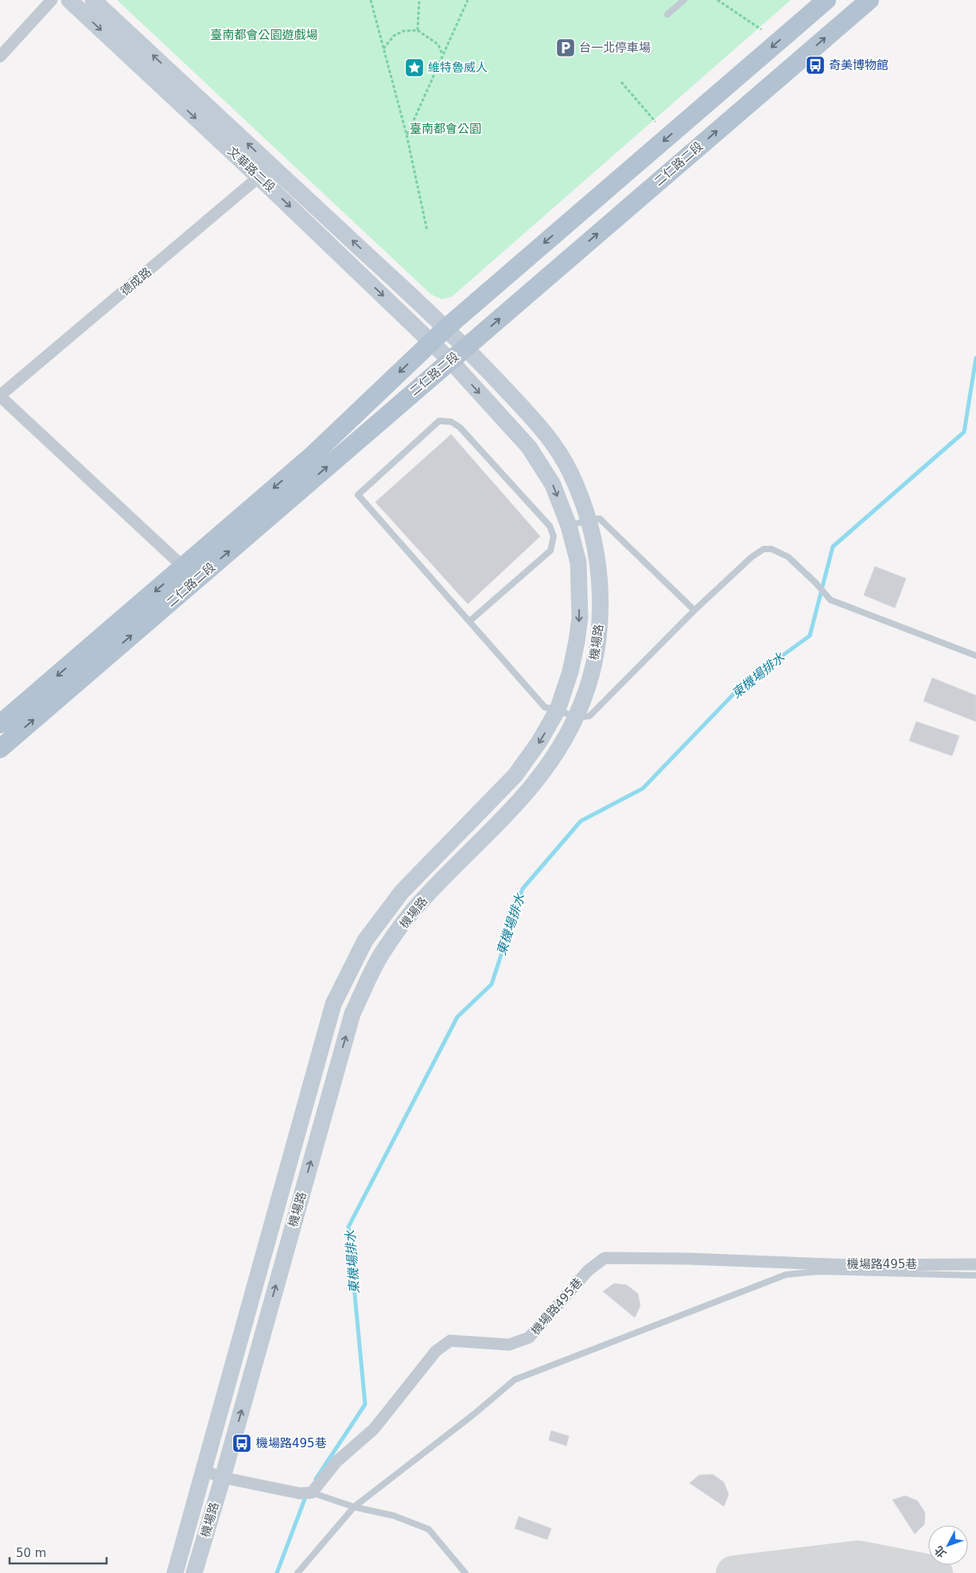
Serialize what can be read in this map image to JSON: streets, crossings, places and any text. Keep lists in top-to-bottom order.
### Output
{
  "streets": {
    "main road": ["二仁路二段"],
    "street": [
      "文華路二段",
      "德成路",
      "機場路",
      "機場路495巷"
    ]
  },
  "crossings": [
    ["二仁路二段", "文華路二段"],
    ["二仁路二段", "機場路"],
    ["文華路二段", "德成路"],
    ["文華路二段", "機場路"]
  ],
  "water": ["東機場排水"],
  "parks": ["臺南都會公園遊戲場", "臺南都會公園"],
  "places": {
    "parking": ["台一北停車場"],
    "bus stop": ["奇美博物館", "機場路495巷"],
    "place": ["維特魯威人"]
  },
  "scale_bar": "50 m",
  "north": "bottom left"
}
